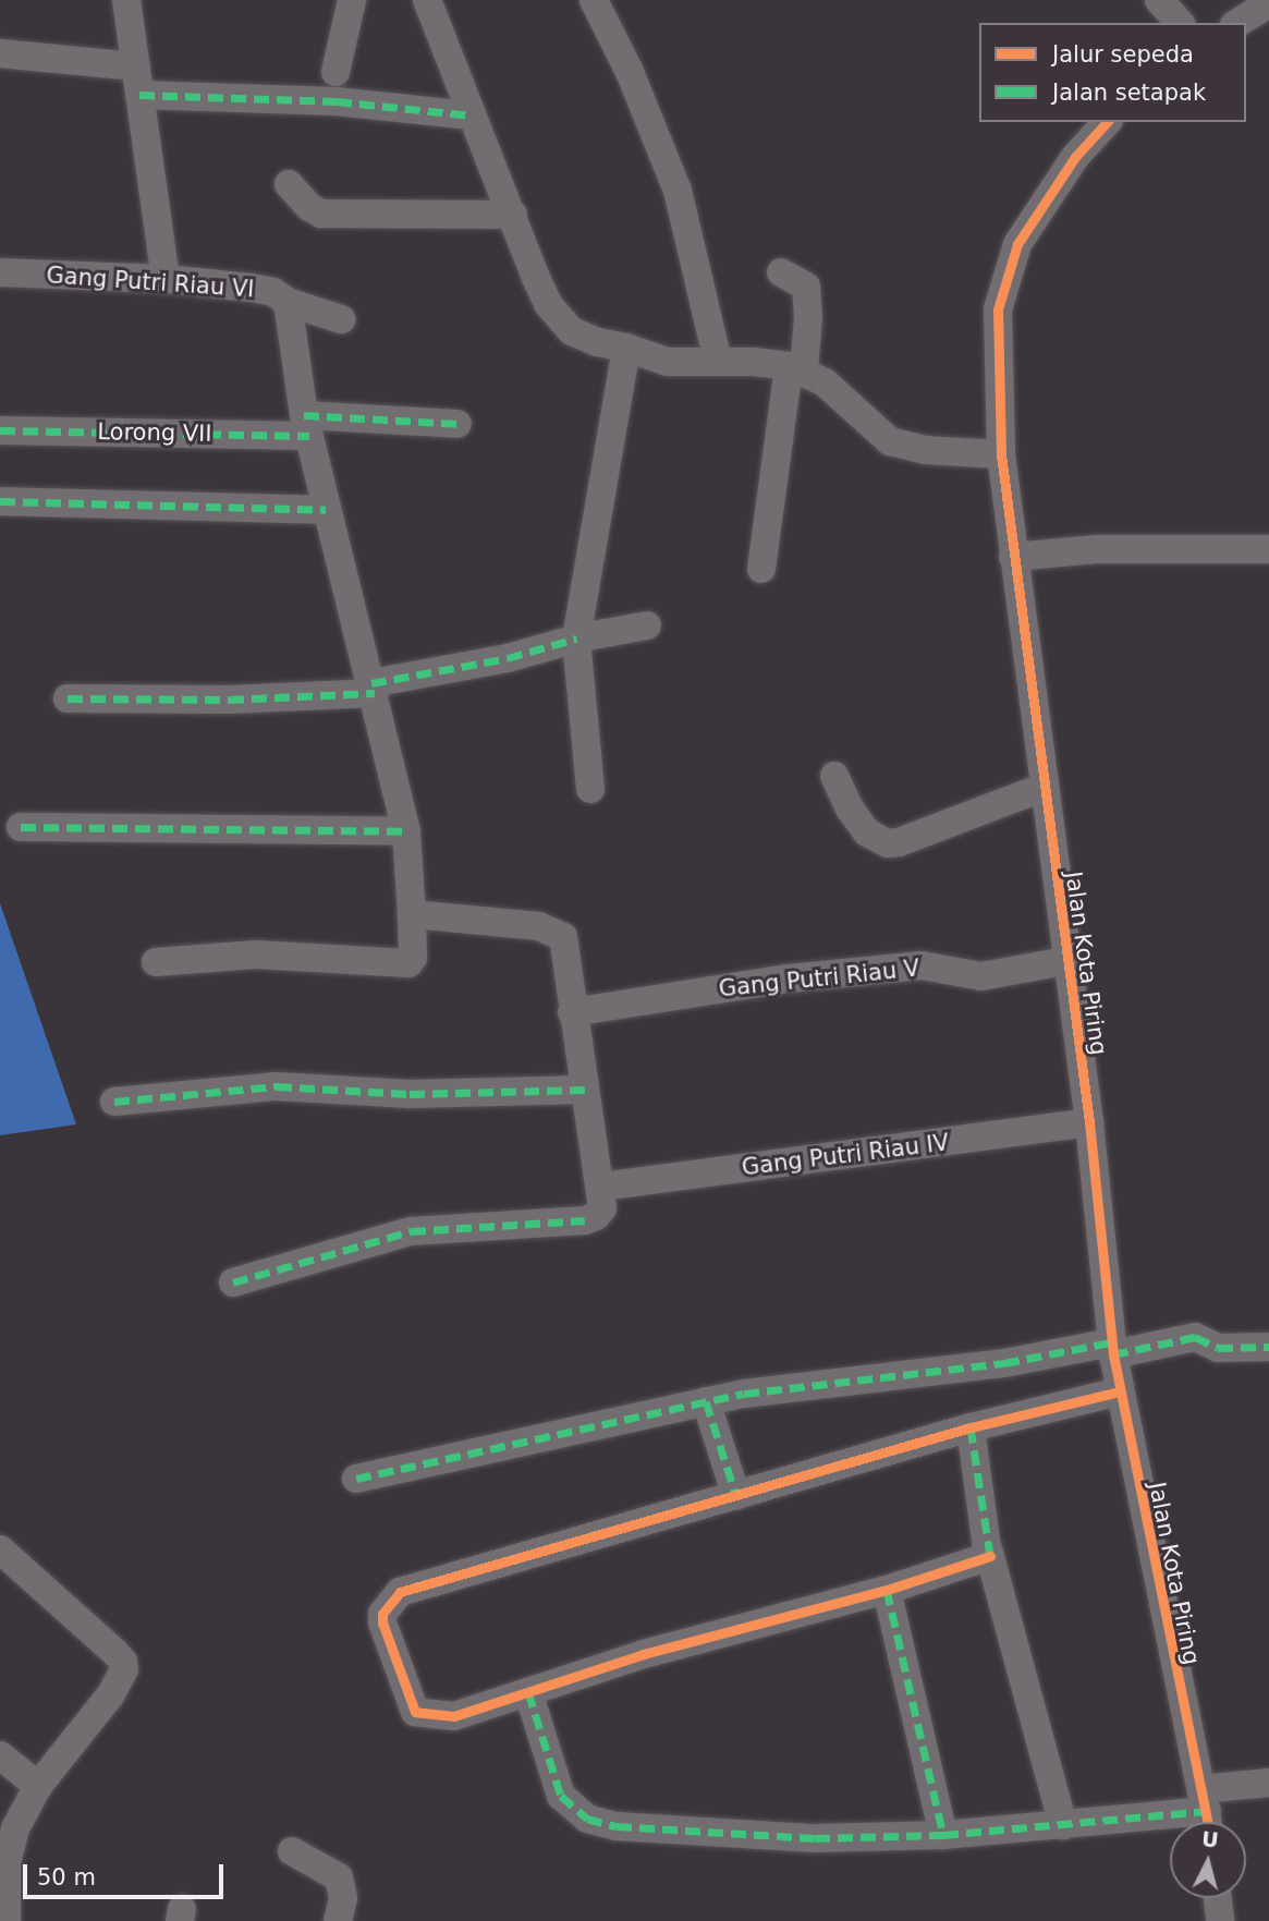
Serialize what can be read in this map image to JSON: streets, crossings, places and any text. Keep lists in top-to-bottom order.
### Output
{
  "streets": {
    "street": [
      "Gang Putri Riau VI",
      "Lorong VII",
      "Jalan Kota Piring",
      "Gang Putri Riau V",
      "Gang Putri Riau IV"
    ]
  },
  "crossings": [
    ["Jalan Kota Piring", "Gang Putri Riau V"],
    ["Jalan Kota Piring", "Gang Putri Riau IV"]
  ],
  "legend": ["Jalur sepeda", "Jalan setapak"],
  "scale_bar": "50 m",
  "north": "top"
}
